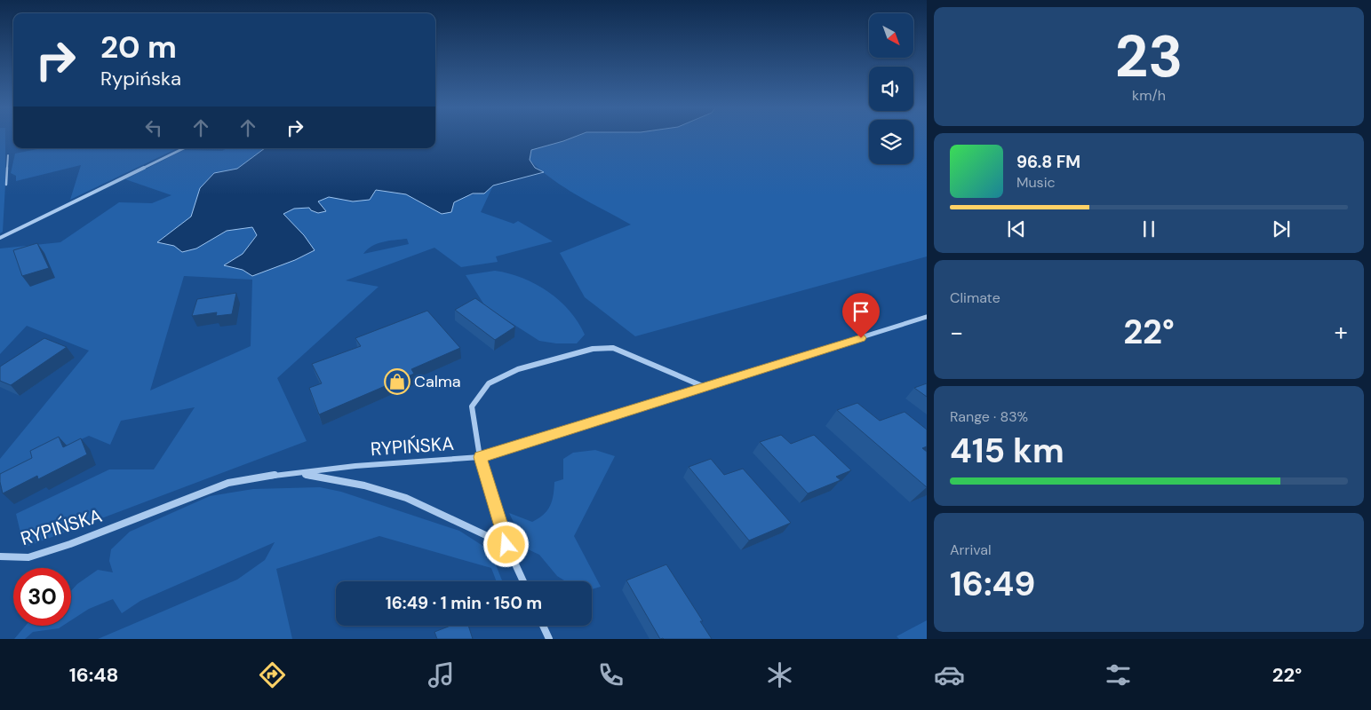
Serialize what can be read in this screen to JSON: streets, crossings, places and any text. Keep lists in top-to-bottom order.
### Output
{
  "streets": {
    "street": ["RYPIŃSKA"]
  },
  "places": {
    "shop": ["Calma"]
  },
  "north": "bottom right",
  "page": {
    "tile": [
      ["23", "km/h"],
      "Climate",
      ["Range · 83%", "415 km"],
      ["Arrival", "16:49"]
    ],
    "turn": ["20 m", "Rypińska"],
    "song": ["96.8 FM", "Music"],
    "heat": ["−", "22°", "+"],
    "limit": "30",
    "trip": "16:49 · 1 min · 150 m",
    "tabs": ["16:48", "22°"]
  }
}
